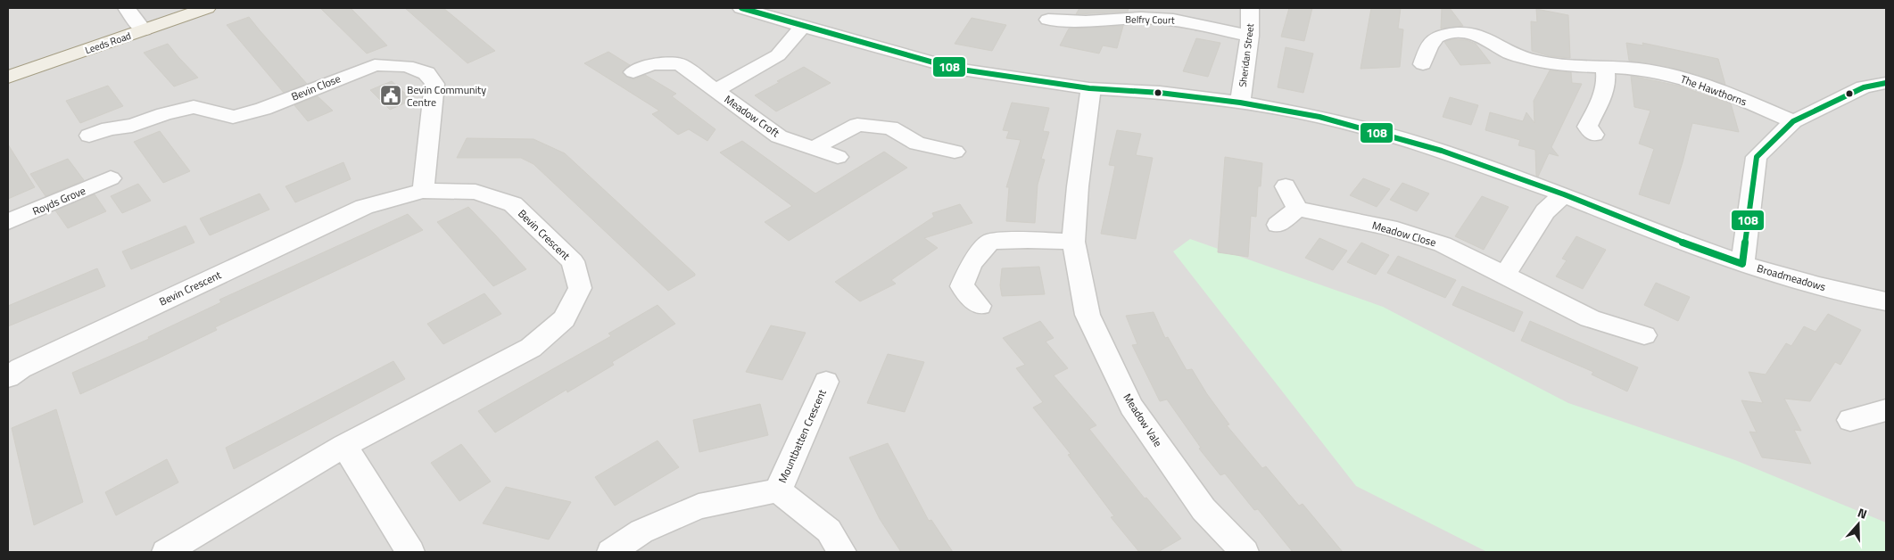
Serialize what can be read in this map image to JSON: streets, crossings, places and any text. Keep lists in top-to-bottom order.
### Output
{
  "streets": {
    "main road": ["Leeds Road"],
    "street": [
      "Belfry Court",
      "Sheridan Street",
      "Bevin Close",
      "The Hawthorns",
      "Meadow Croft",
      "Royds Grove",
      "Meadow Close",
      "Bevin Crescent",
      "Broadmeadows",
      "Meadow Vale",
      "Mountbatten Crescent"
    ]
  },
  "crossings": [
    ["Belfry Court", "Sheridan Street"],
    ["Sheridan Street", "Broadmeadows"],
    ["Bevin Close", "Bevin Crescent"],
    ["Meadow Croft", "Broadmeadows"],
    ["Broadmeadows", "Meadow Vale"]
  ],
  "places": {
    "public building": ["Bevin Community Centre"]
  },
  "lines": ["transit line 108"],
  "north": "top"
}
